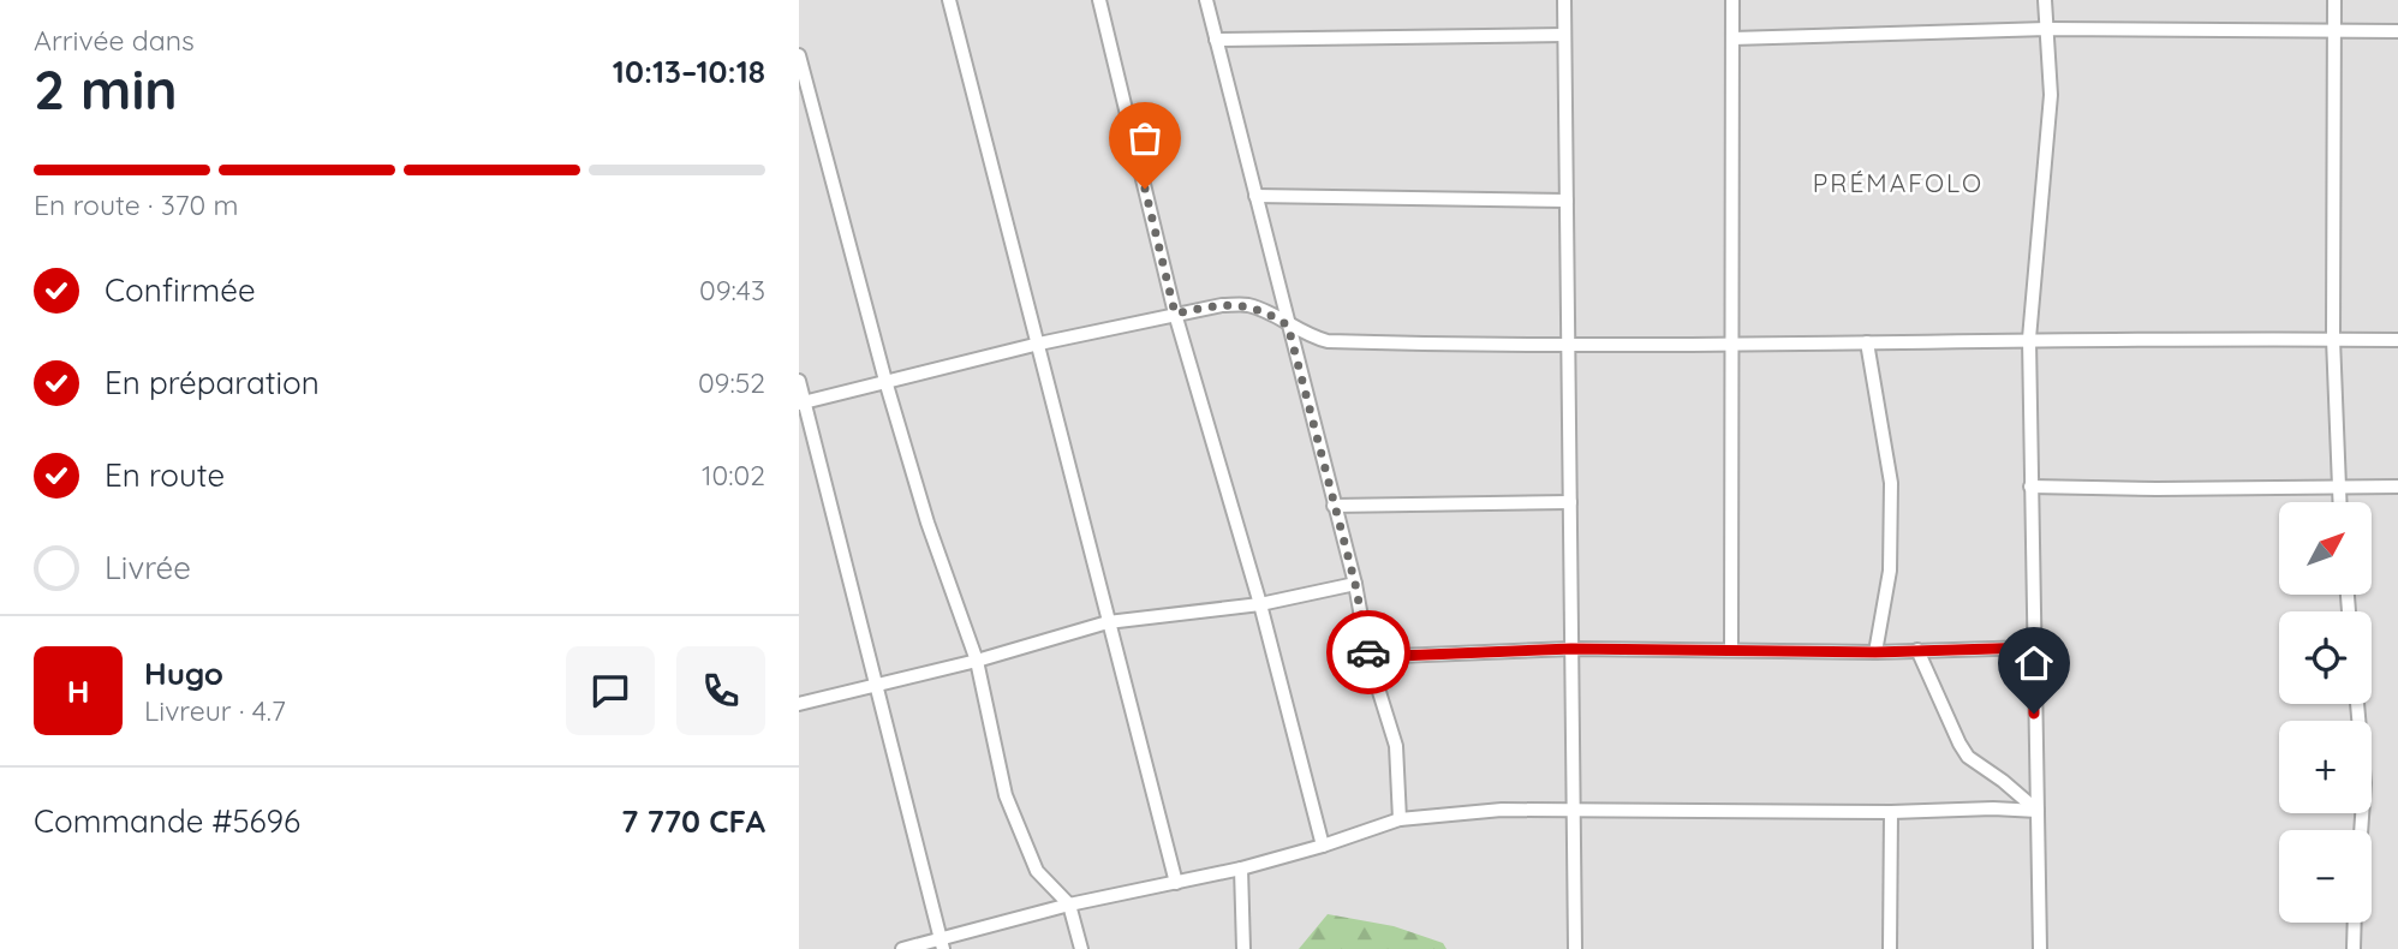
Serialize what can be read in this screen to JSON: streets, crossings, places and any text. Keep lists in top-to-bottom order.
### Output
{
  "districts": ["PRÉMAFOLO"],
  "north": "top right",
  "page": {
    "heading": ["2 min", "Arrivée dans", "10:13–10:18"],
    "panel": [
      "Hugo",
      "Livreur · 4.7",
      "Commande #5696",
      "7 770 CFA"
    ],
    "bar": "En route · 370 m",
    "list": [
      ["Confirmée", "09:43"],
      ["En préparation", "09:52"],
      ["En route", "10:02"],
      "Livrée"
    ],
    "map_buttons": ["+", "−"],
    "round": "H"
  }
}
